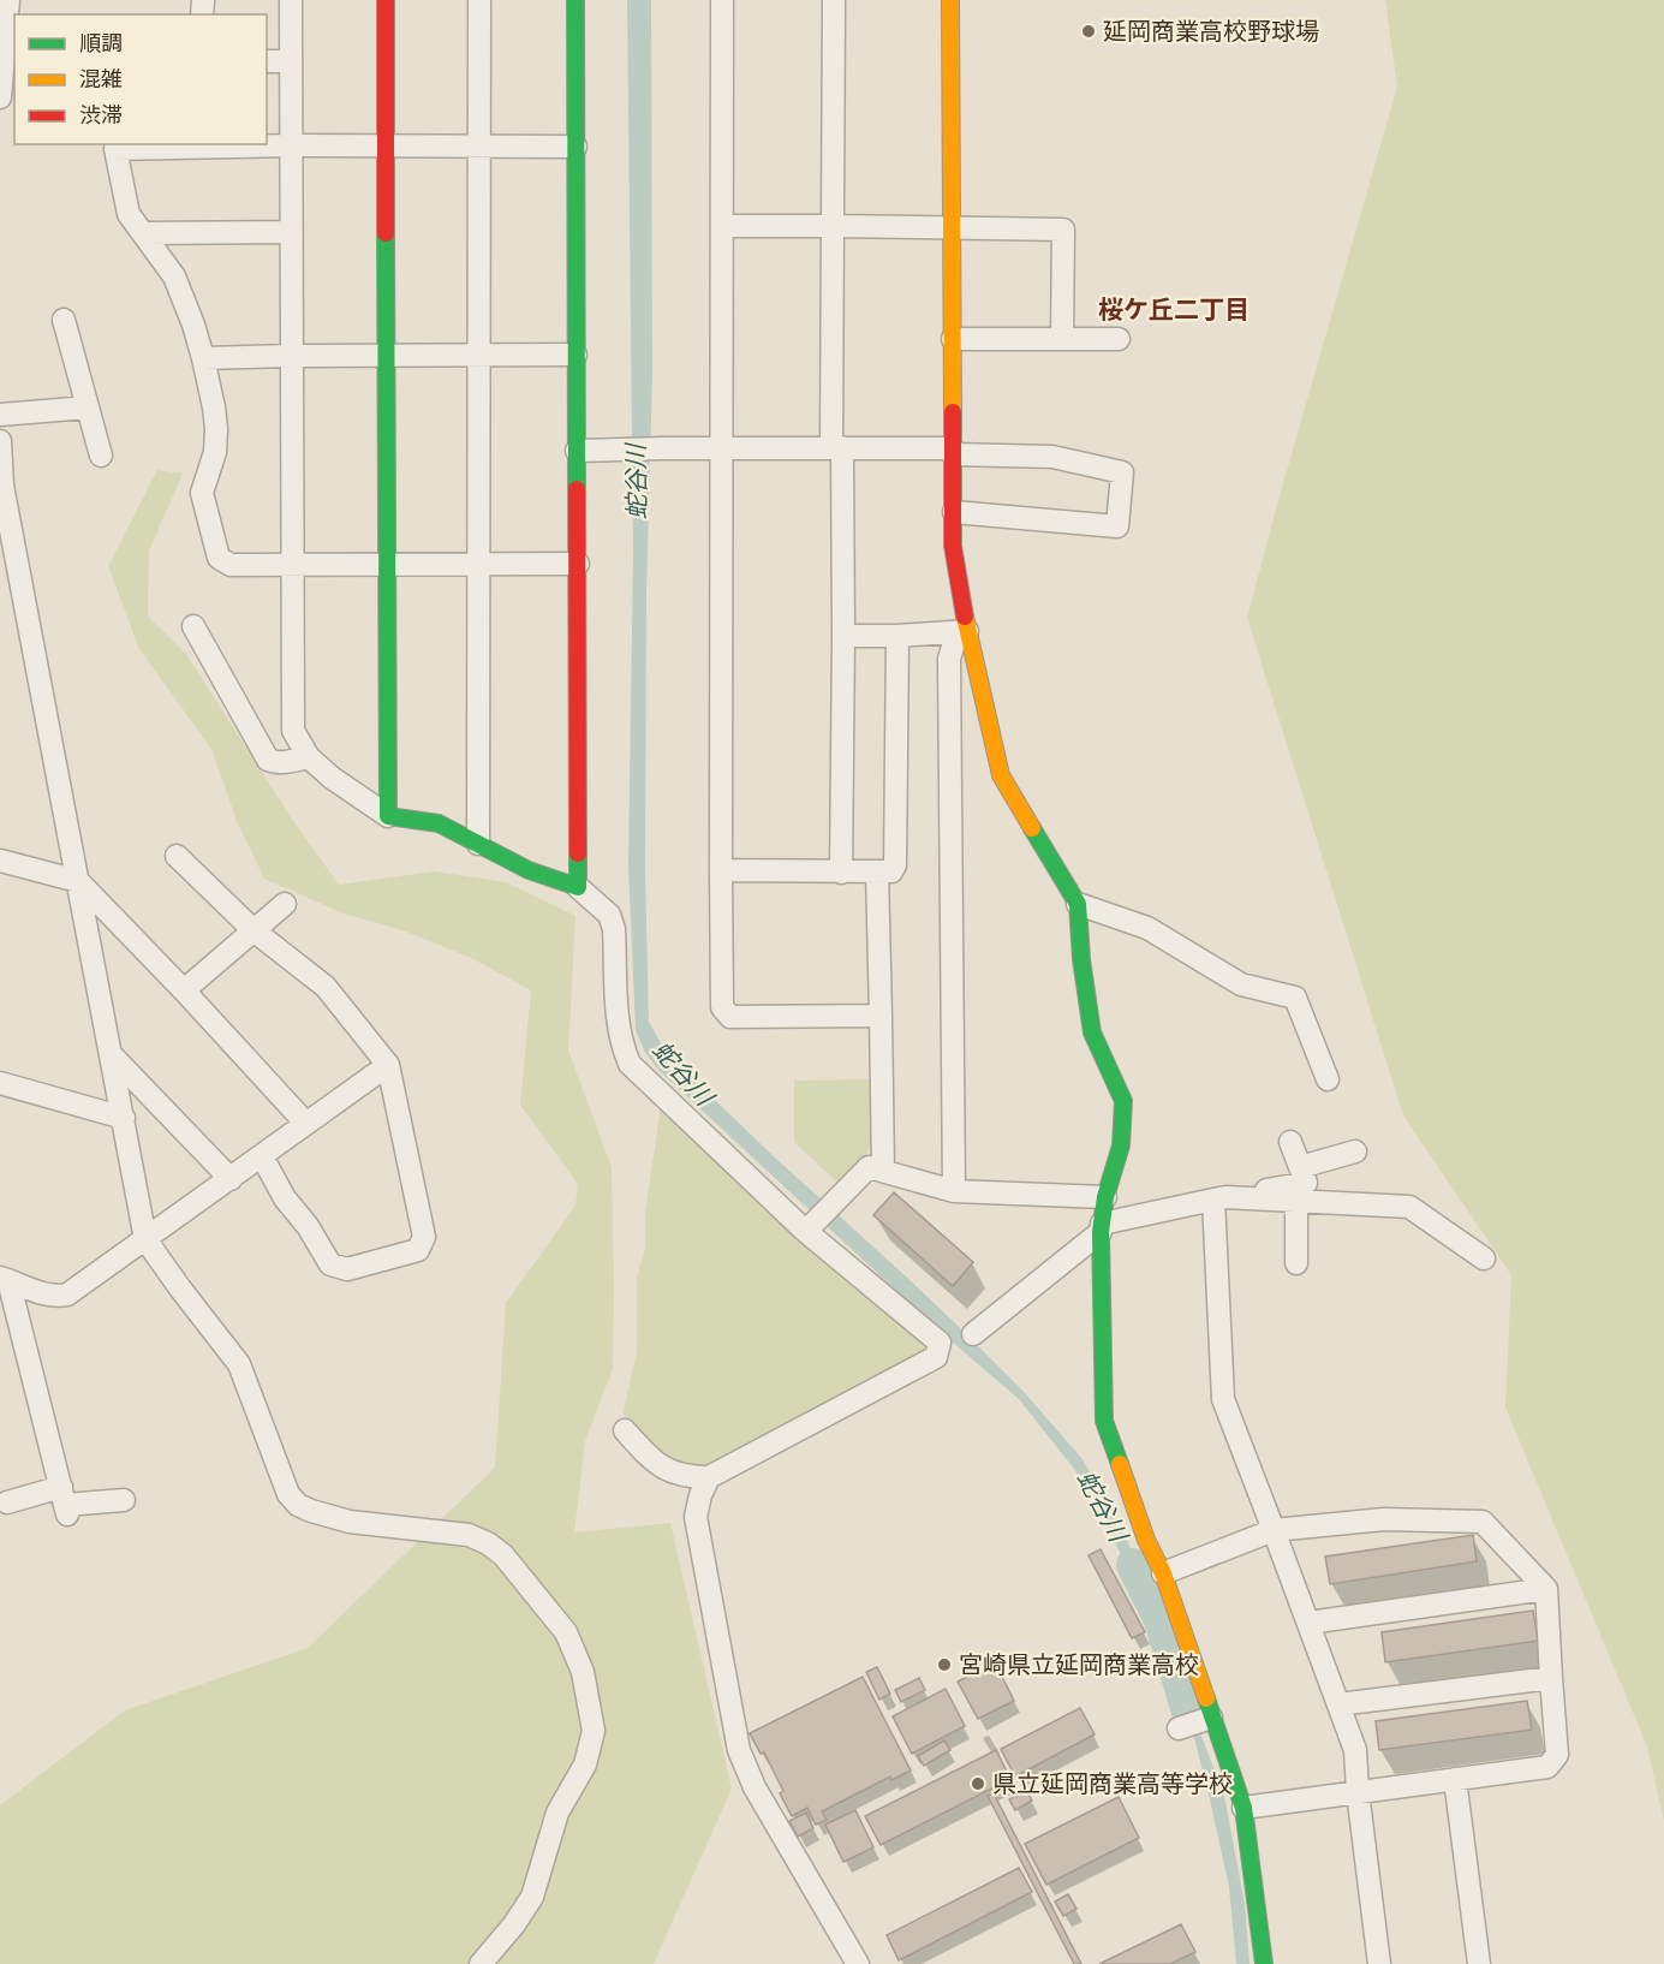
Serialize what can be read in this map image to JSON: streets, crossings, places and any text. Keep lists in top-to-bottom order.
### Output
{
  "districts": ["桜ケ丘二丁目"],
  "water": ["蛇谷川"],
  "places": ["延岡商業高校野球場", "宮崎県立延岡商業高校", "県立延岡商業高等学校"],
  "legend": ["順調", "混雑", "渋滞"]
}
